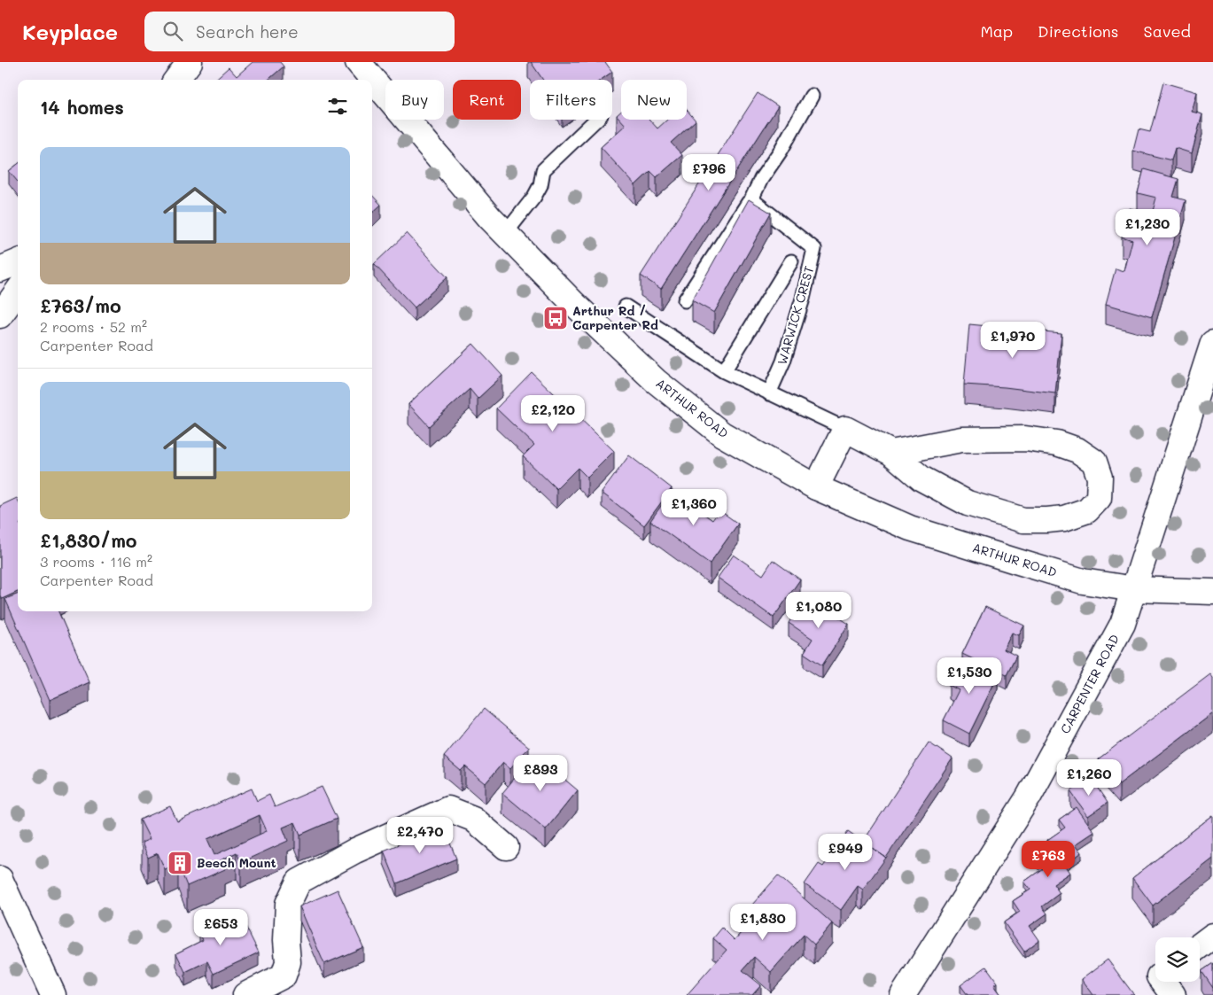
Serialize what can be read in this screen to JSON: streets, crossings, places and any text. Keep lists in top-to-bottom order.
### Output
{
  "streets": {
    "street": ["ARTHUR ROAD", "CARPENTER ROAD"],
    "lane": ["WARWICK CREST"]
  },
  "crossings": [
    ["ARTHUR ROAD", "CARPENTER ROAD"]
  ],
  "places": {
    "bus stop": ["Arthur Rd / Carpenter Rd"],
    "building": ["Beech Mount"]
  },
  "page": {
    "header": "Keyplace",
    "search": "Search here",
    "nav": ["Map", "Directions", "Saved"],
    "chip": [
      "Buy",
      "Rent",
      "Filters",
      "New"
    ],
    "heading": "14 homes",
    "list": [
      {
        "name": "£763/mo",
        "note": "2 rooms · 52 m² · Carpenter Road"
      },
      {
        "name": "£1,830/mo",
        "note": "3 rooms · 116 m² · Carpenter Road"
      }
    ],
    "price": [
      "£796",
      "£1,230",
      "£1,970",
      "£2,120",
      "£1,360",
      "£1,080",
      "£1,530",
      "£893",
      "£1,260",
      "£2,470",
      "£949",
      "£763",
      "£1,830",
      "£653"
    ]
  }
}
